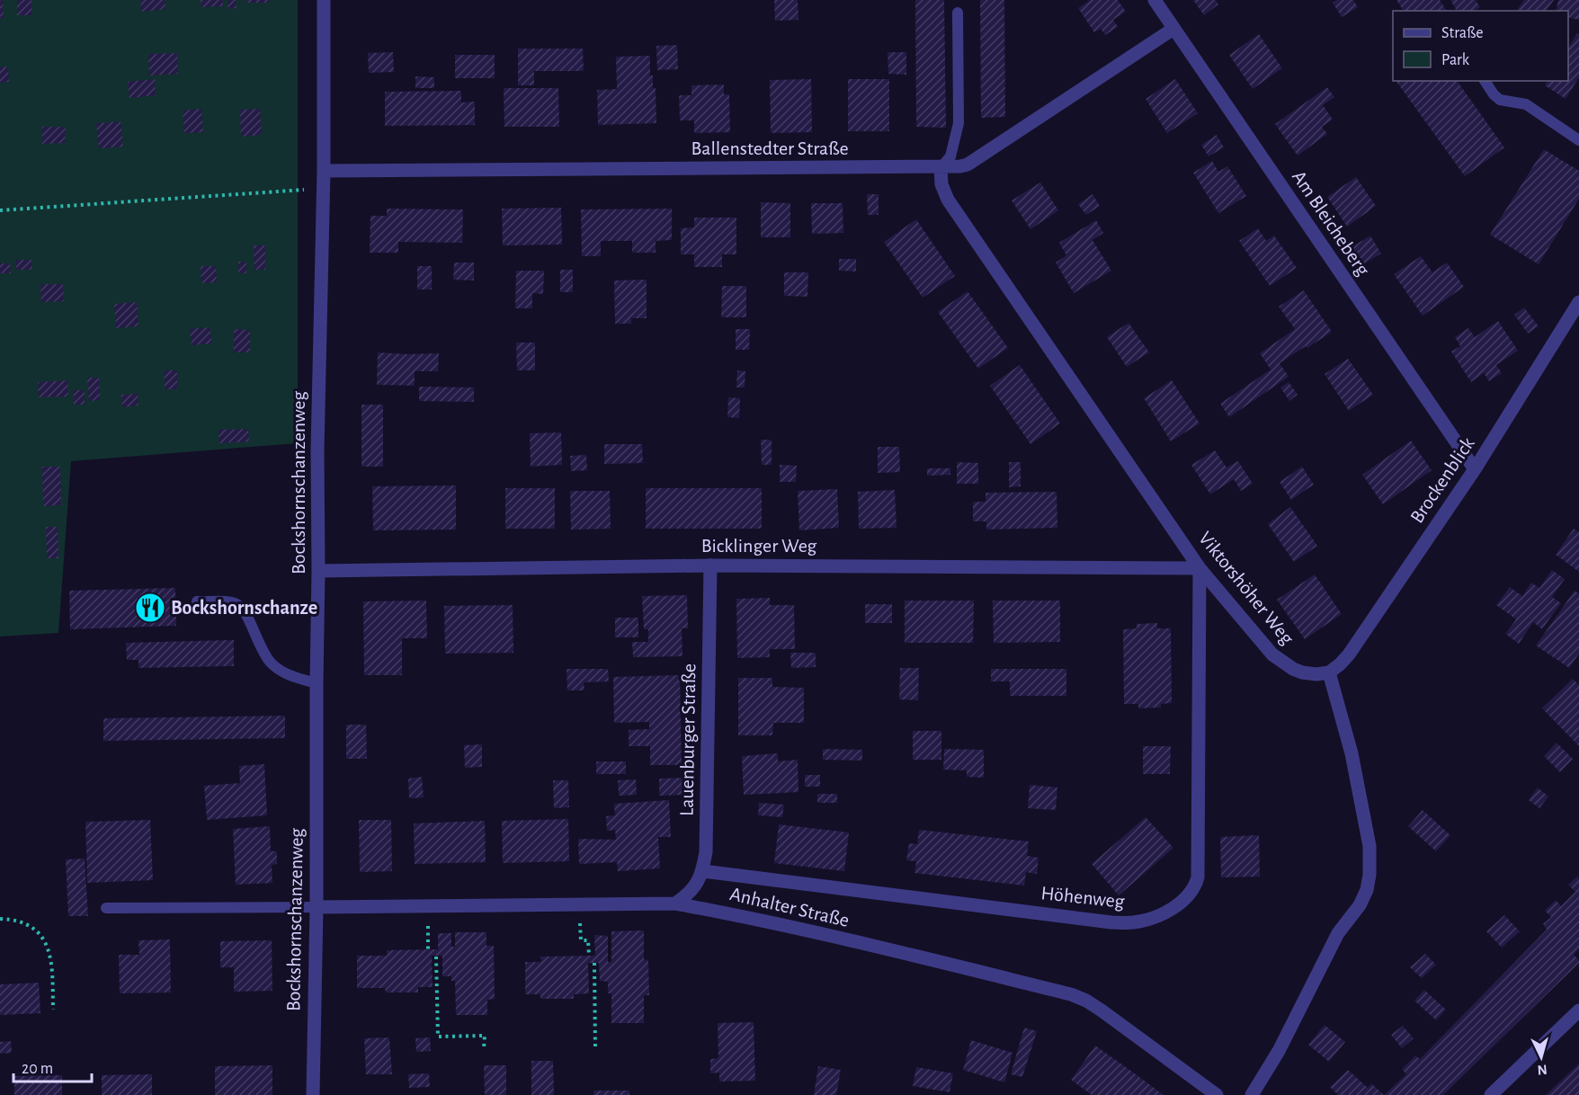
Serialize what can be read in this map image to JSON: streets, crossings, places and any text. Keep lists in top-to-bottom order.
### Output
{
  "streets": {
    "street": [
      "Ballenstedter Straße",
      "Am Bleicheberg",
      "Brockenblick",
      "Bockshornschanzenweg",
      "Bicklinger Weg",
      "Viktorshöher Weg",
      "Lauenburger Straße",
      "Höhenweg",
      "Anhalter Straße"
    ]
  },
  "crossings": [
    ["Ballenstedter Straße", "Am Bleicheberg"],
    ["Ballenstedter Straße", "Bockshornschanzenweg"],
    ["Ballenstedter Straße", "Viktorshöher Weg"],
    ["Am Bleicheberg", "Brockenblick"],
    ["Brockenblick", "Viktorshöher Weg"],
    ["Bockshornschanzenweg", "Bicklinger Weg"],
    ["Bockshornschanzenweg", "Anhalter Straße"],
    ["Bicklinger Weg", "Viktorshöher Weg"],
    ["Bicklinger Weg", "Lauenburger Straße"],
    ["Bicklinger Weg", "Höhenweg"],
    ["Viktorshöher Weg", "Höhenweg"],
    ["Lauenburger Straße", "Höhenweg"],
    ["Lauenburger Straße", "Anhalter Straße"]
  ],
  "places": {
    "restaurant": ["Bockshornschanze"]
  },
  "legend": ["Straße", "Park"],
  "scale_bar": "20 m",
  "north": "bottom"
}
